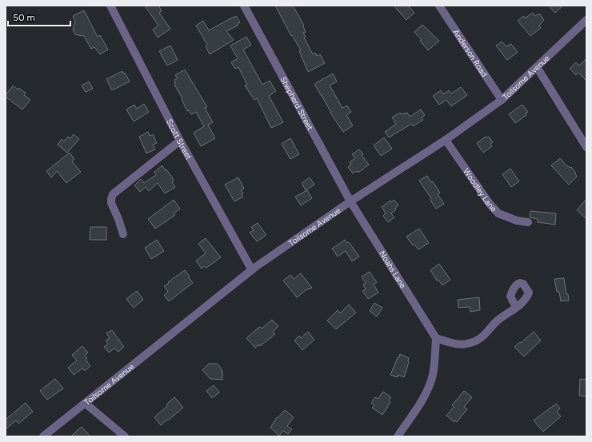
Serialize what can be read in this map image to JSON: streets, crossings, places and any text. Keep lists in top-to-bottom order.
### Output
{
  "streets": {
    "street": [
      "Anderson Road",
      "Toilsome Avenue",
      "Shepherd Street",
      "Scott Street",
      "Woodley Lane",
      "Noahs Lane"
    ]
  },
  "crossings": [
    ["Anderson Road", "Toilsome Avenue"],
    ["Toilsome Avenue", "Shepherd Street"],
    ["Toilsome Avenue", "Scott Street"],
    ["Toilsome Avenue", "Woodley Lane"],
    ["Toilsome Avenue", "Noahs Lane"],
    ["Shepherd Street", "Noahs Lane"]
  ],
  "scale_bar": "50 m"
}
